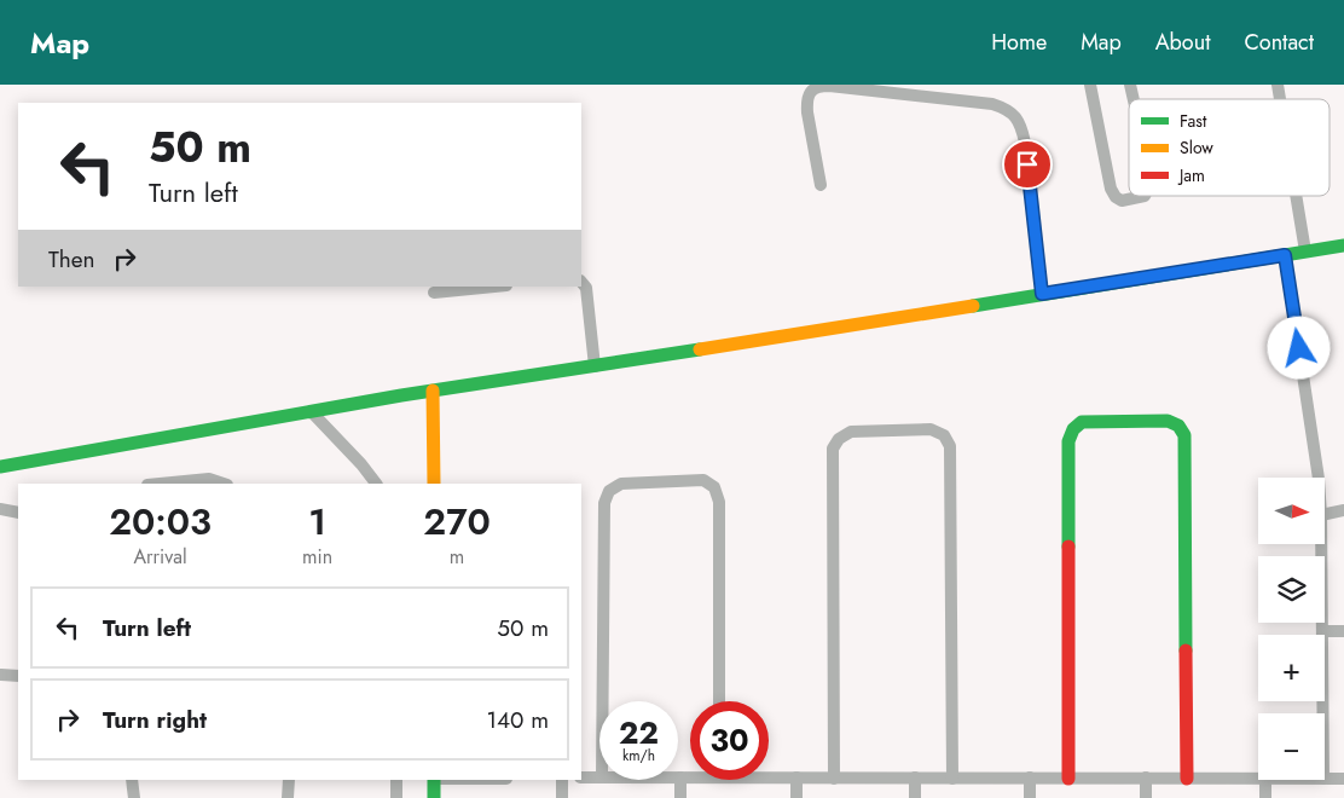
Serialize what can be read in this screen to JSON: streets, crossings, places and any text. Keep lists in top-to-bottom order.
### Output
{
  "legend": ["Fast", "Slow", "Jam"],
  "north": "right",
  "page": {
    "header": "Map",
    "nav": [
      "Home",
      "Map",
      "About",
      "Contact"
    ],
    "turn": ["50 m", "Turn left"],
    "then": "Then",
    "map_buttons": ["+", "−"],
    "eta": [
      "20:03",
      "Arrival",
      "1",
      "min",
      "270",
      "m"
    ],
    "list": [
      {
        "name": "Turn left",
        "value": "50 m"
      },
      {
        "name": "Turn right",
        "value": "140 m"
      }
    ],
    "speed": "22 km/h",
    "limit": "30"
  }
}
